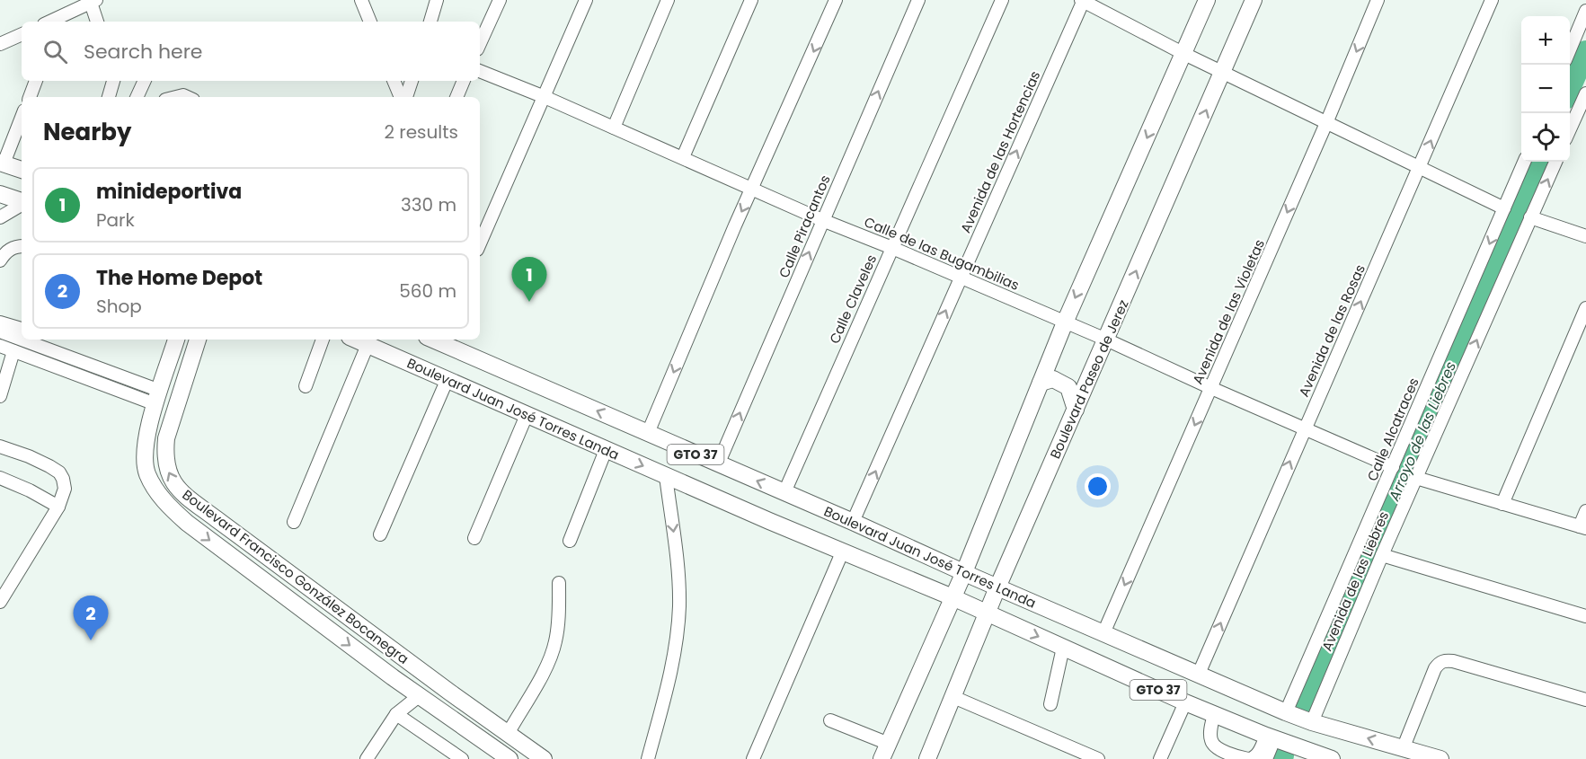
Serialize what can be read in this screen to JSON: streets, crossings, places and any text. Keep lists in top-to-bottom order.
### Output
{
  "streets": {
    "main road": [
      "Boulevard Paseo de Jerez",
      "Boulevard Juan José Torres Landa",
      "GTO 37",
      "Boulevard Francisco González Bocanegra"
    ],
    "street": [
      "Avenida de las Hortencias",
      "Calle Piracantos",
      "Calle de las Bugambilias",
      "Calle Claveles",
      "Avenida de las Violetas",
      "Avenida de las Rosas",
      "Calle Alcatraces",
      "Avenida de las Liebres"
    ]
  },
  "crossings": [
    ["Avenida de las Hortencias", "Calle de las Bugambilias"],
    ["Avenida de las Hortencias", "Boulevard Juan José Torres Landa"],
    ["Calle Piracantos", "Calle de las Bugambilias"],
    ["Calle Piracantos", "Boulevard Juan José Torres Landa"],
    ["Calle de las Bugambilias", "Calle Claveles"],
    ["Calle de las Bugambilias", "Avenida de las Violetas"],
    ["Calle de las Bugambilias", "Avenida de las Rosas"],
    ["Calle de las Bugambilias", "Boulevard Paseo de Jerez"],
    ["Calle de las Bugambilias", "Calle Alcatraces"],
    ["Calle Claveles", "Boulevard Juan José Torres Landa"],
    ["Avenida de las Violetas", "Boulevard Juan José Torres Landa"],
    ["Avenida de las Rosas", "Boulevard Juan José Torres Landa"],
    ["Boulevard Paseo de Jerez", "Boulevard Juan José Torres Landa"],
    ["Boulevard Juan José Torres Landa", "Calle Alcatraces"],
    ["Boulevard Juan José Torres Landa", "Avenida de las Liebres"]
  ],
  "one_way": [
    "Avenida de las Hortencias",
    "Avenida de las Violetas",
    "Avenida de las Rosas",
    "Calle Alcatraces"
  ],
  "water": ["Arroyo de las Liebres"],
  "page": {
    "map_buttons": ["+", "−"],
    "search": "Search here",
    "heading": ["Nearby", "2 results"],
    "list": [
      {
        "mark": "1",
        "name": "minideportiva",
        "note": "Park",
        "value": "330 m"
      },
      {
        "mark": "2",
        "name": "The Home Depot",
        "note": "Shop",
        "value": "560 m"
      }
    ],
    "pins": ["1", "2"]
  }
}
